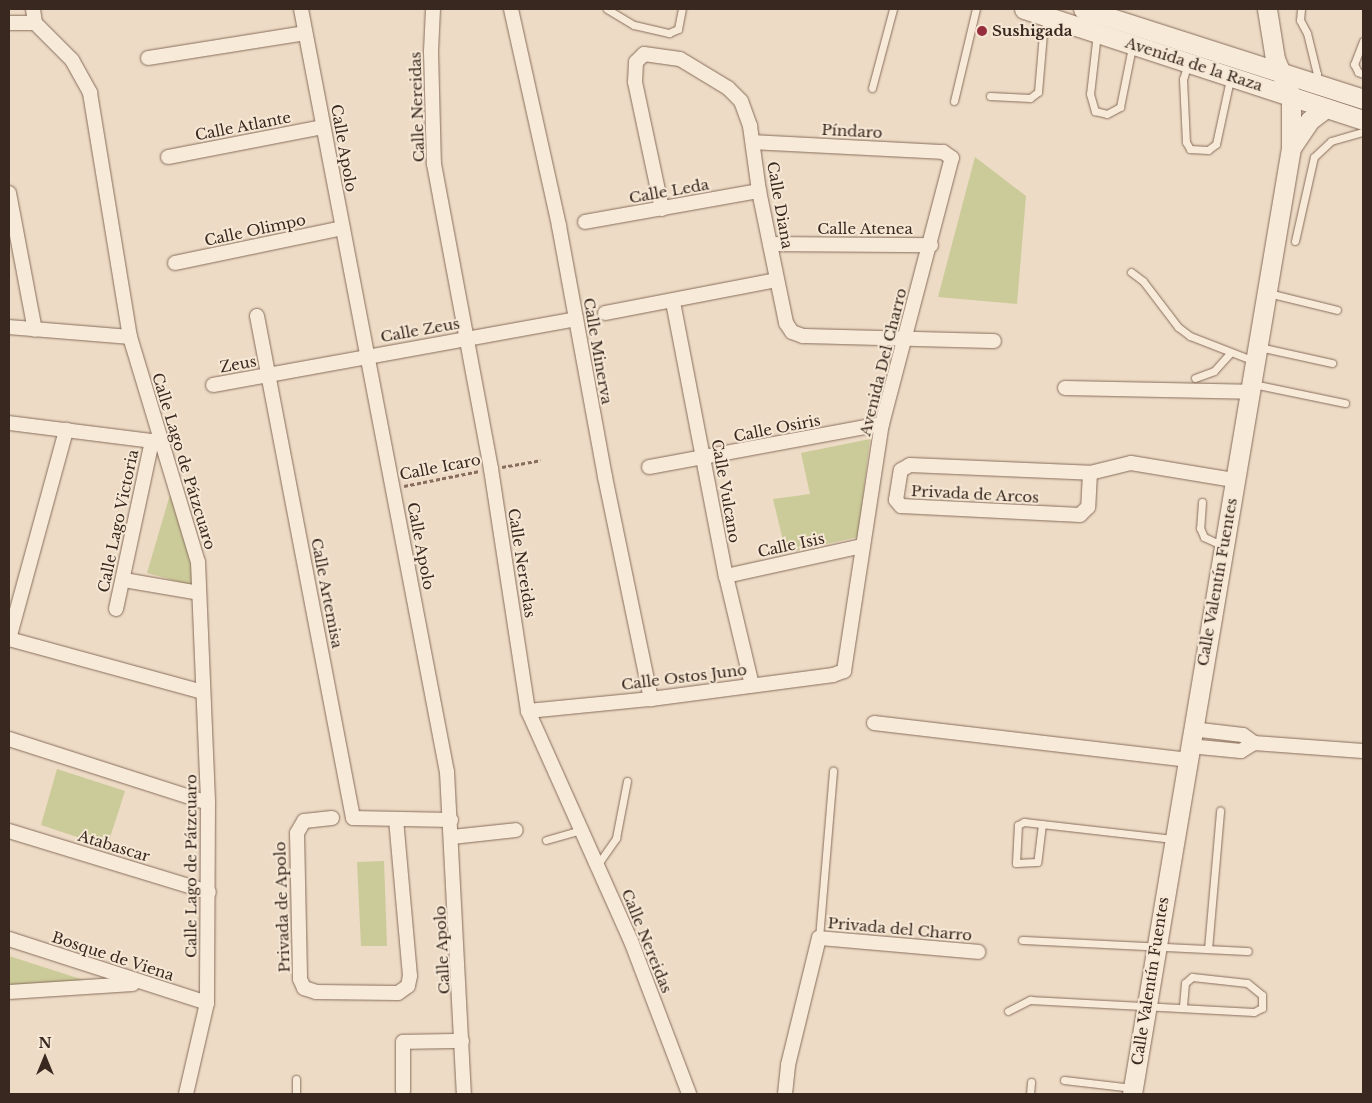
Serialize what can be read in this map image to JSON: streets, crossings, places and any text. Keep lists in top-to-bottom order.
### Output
{
  "streets": {
    "street": [
      "Avenida de la Raza",
      "Calle Nereidas",
      "Calle Atlante",
      "Píndaro",
      "Calle Apolo",
      "Calle Leda",
      "Calle Diana",
      "Calle Atenea",
      "Calle Olimpo",
      "Calle Zeus",
      "Calle Minerva",
      "Avenida Del Charro",
      "Zeus",
      "Calle Osiris",
      "Calle Lago de Pátzcuaro",
      "Calle Vulcano",
      "Privada de Arcos",
      "Calle Lago Victoria",
      "Calle Isis",
      "Calle Valentín Fuentes",
      "Calle Artemisa",
      "Calle Ostos Juno",
      "Atabascar",
      "Privada de Apolo",
      "Privada del Charro",
      "Bosque de Viena"
    ],
    "path": ["Calle Icaro"]
  },
  "crossings": [
    ["Avenida de la Raza", "Calle Valentín Fuentes"],
    ["Calle Nereidas", "Calle Zeus"],
    ["Calle Nereidas", "Calle Icaro"],
    ["Calle Nereidas", "Calle Ostos Juno"],
    ["Calle Atlante", "Calle Apolo"],
    ["Píndaro", "Calle Diana"],
    ["Píndaro", "Avenida Del Charro"],
    ["Calle Apolo", "Calle Olimpo"],
    ["Calle Apolo", "Calle Zeus"],
    ["Calle Apolo", "Calle Icaro"],
    ["Calle Leda", "Calle Diana"],
    ["Calle Diana", "Calle Atenea"],
    ["Calle Diana", "Avenida Del Charro"],
    ["Calle Atenea", "Avenida Del Charro"],
    ["Calle Zeus", "Calle Minerva"],
    ["Calle Zeus", "Zeus"],
    ["Calle Zeus", "Calle Artemisa"],
    ["Calle Minerva", "Calle Ostos Juno"],
    ["Avenida Del Charro", "Calle Osiris"],
    ["Avenida Del Charro", "Calle Isis"],
    ["Avenida Del Charro", "Calle Ostos Juno"],
    ["Zeus", "Calle Artemisa"],
    ["Calle Osiris", "Calle Vulcano"],
    ["Calle Lago de Pátzcuaro", "Calle Lago Victoria"],
    ["Calle Lago de Pátzcuaro", "Atabascar"],
    ["Calle Lago de Pátzcuaro", "Bosque de Viena"],
    ["Calle Vulcano", "Calle Isis"],
    ["Calle Vulcano", "Calle Ostos Juno"],
    ["Privada de Arcos", "Calle Valentín Fuentes"],
    ["Calle Artemisa", "Privada de Apolo"]
  ],
  "places": ["Sushigada"],
  "north": "top"
}
